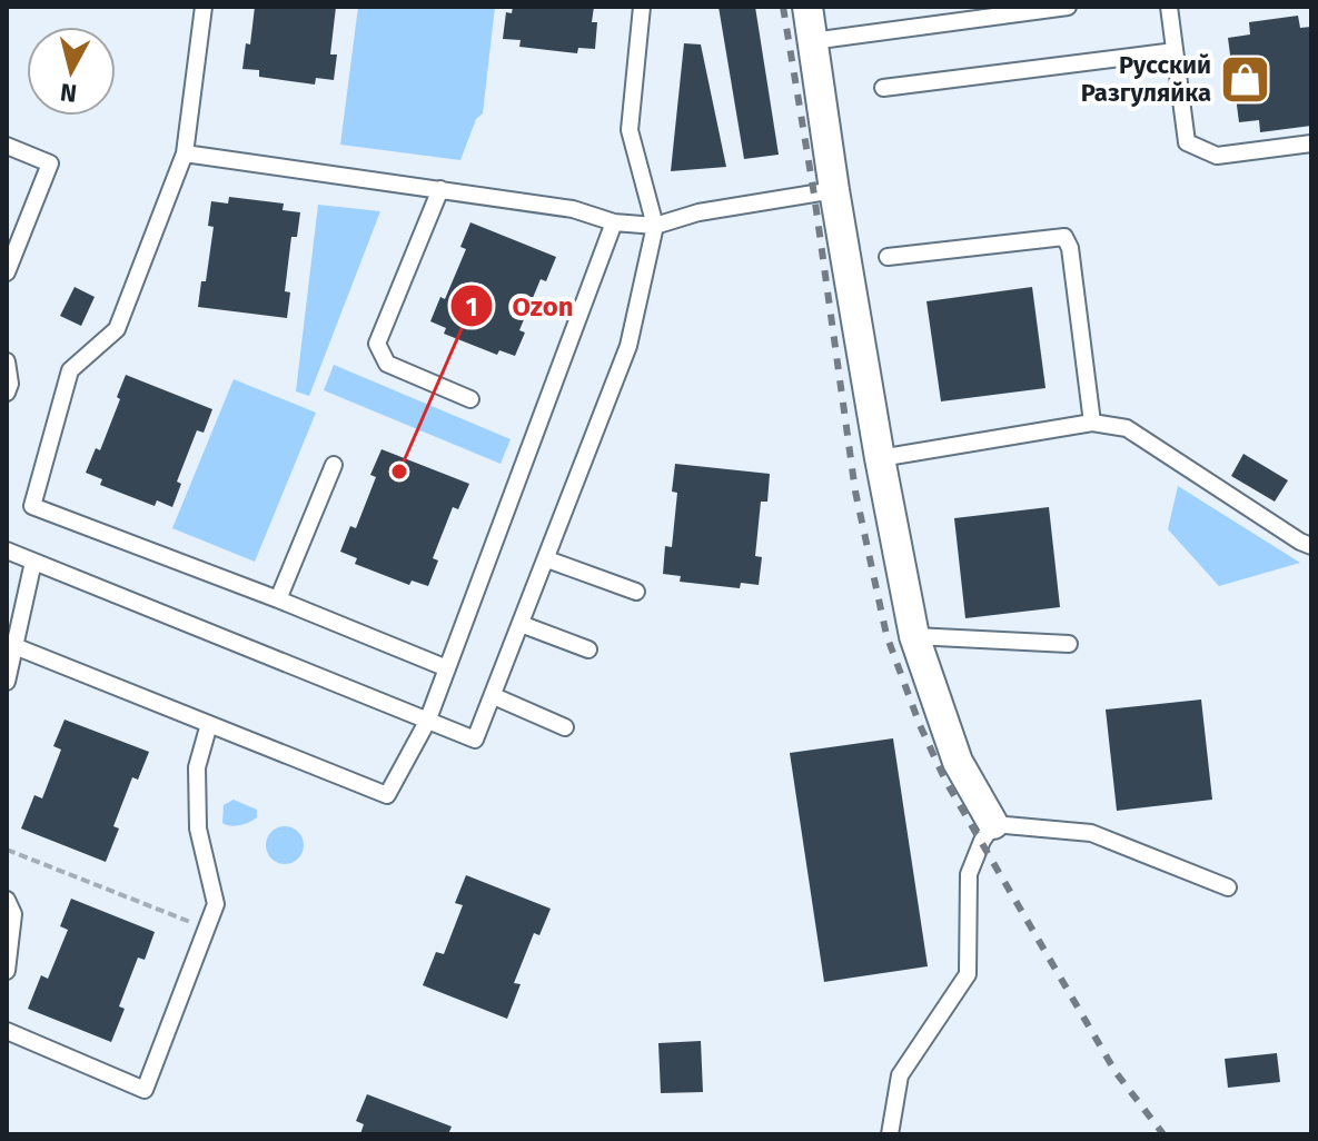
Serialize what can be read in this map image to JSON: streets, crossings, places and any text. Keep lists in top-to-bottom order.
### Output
{
  "places": {
    "shop": ["Русский Разгуляйка"],
    "other": ["Ozon"]
  },
  "north": "bottom"
}
